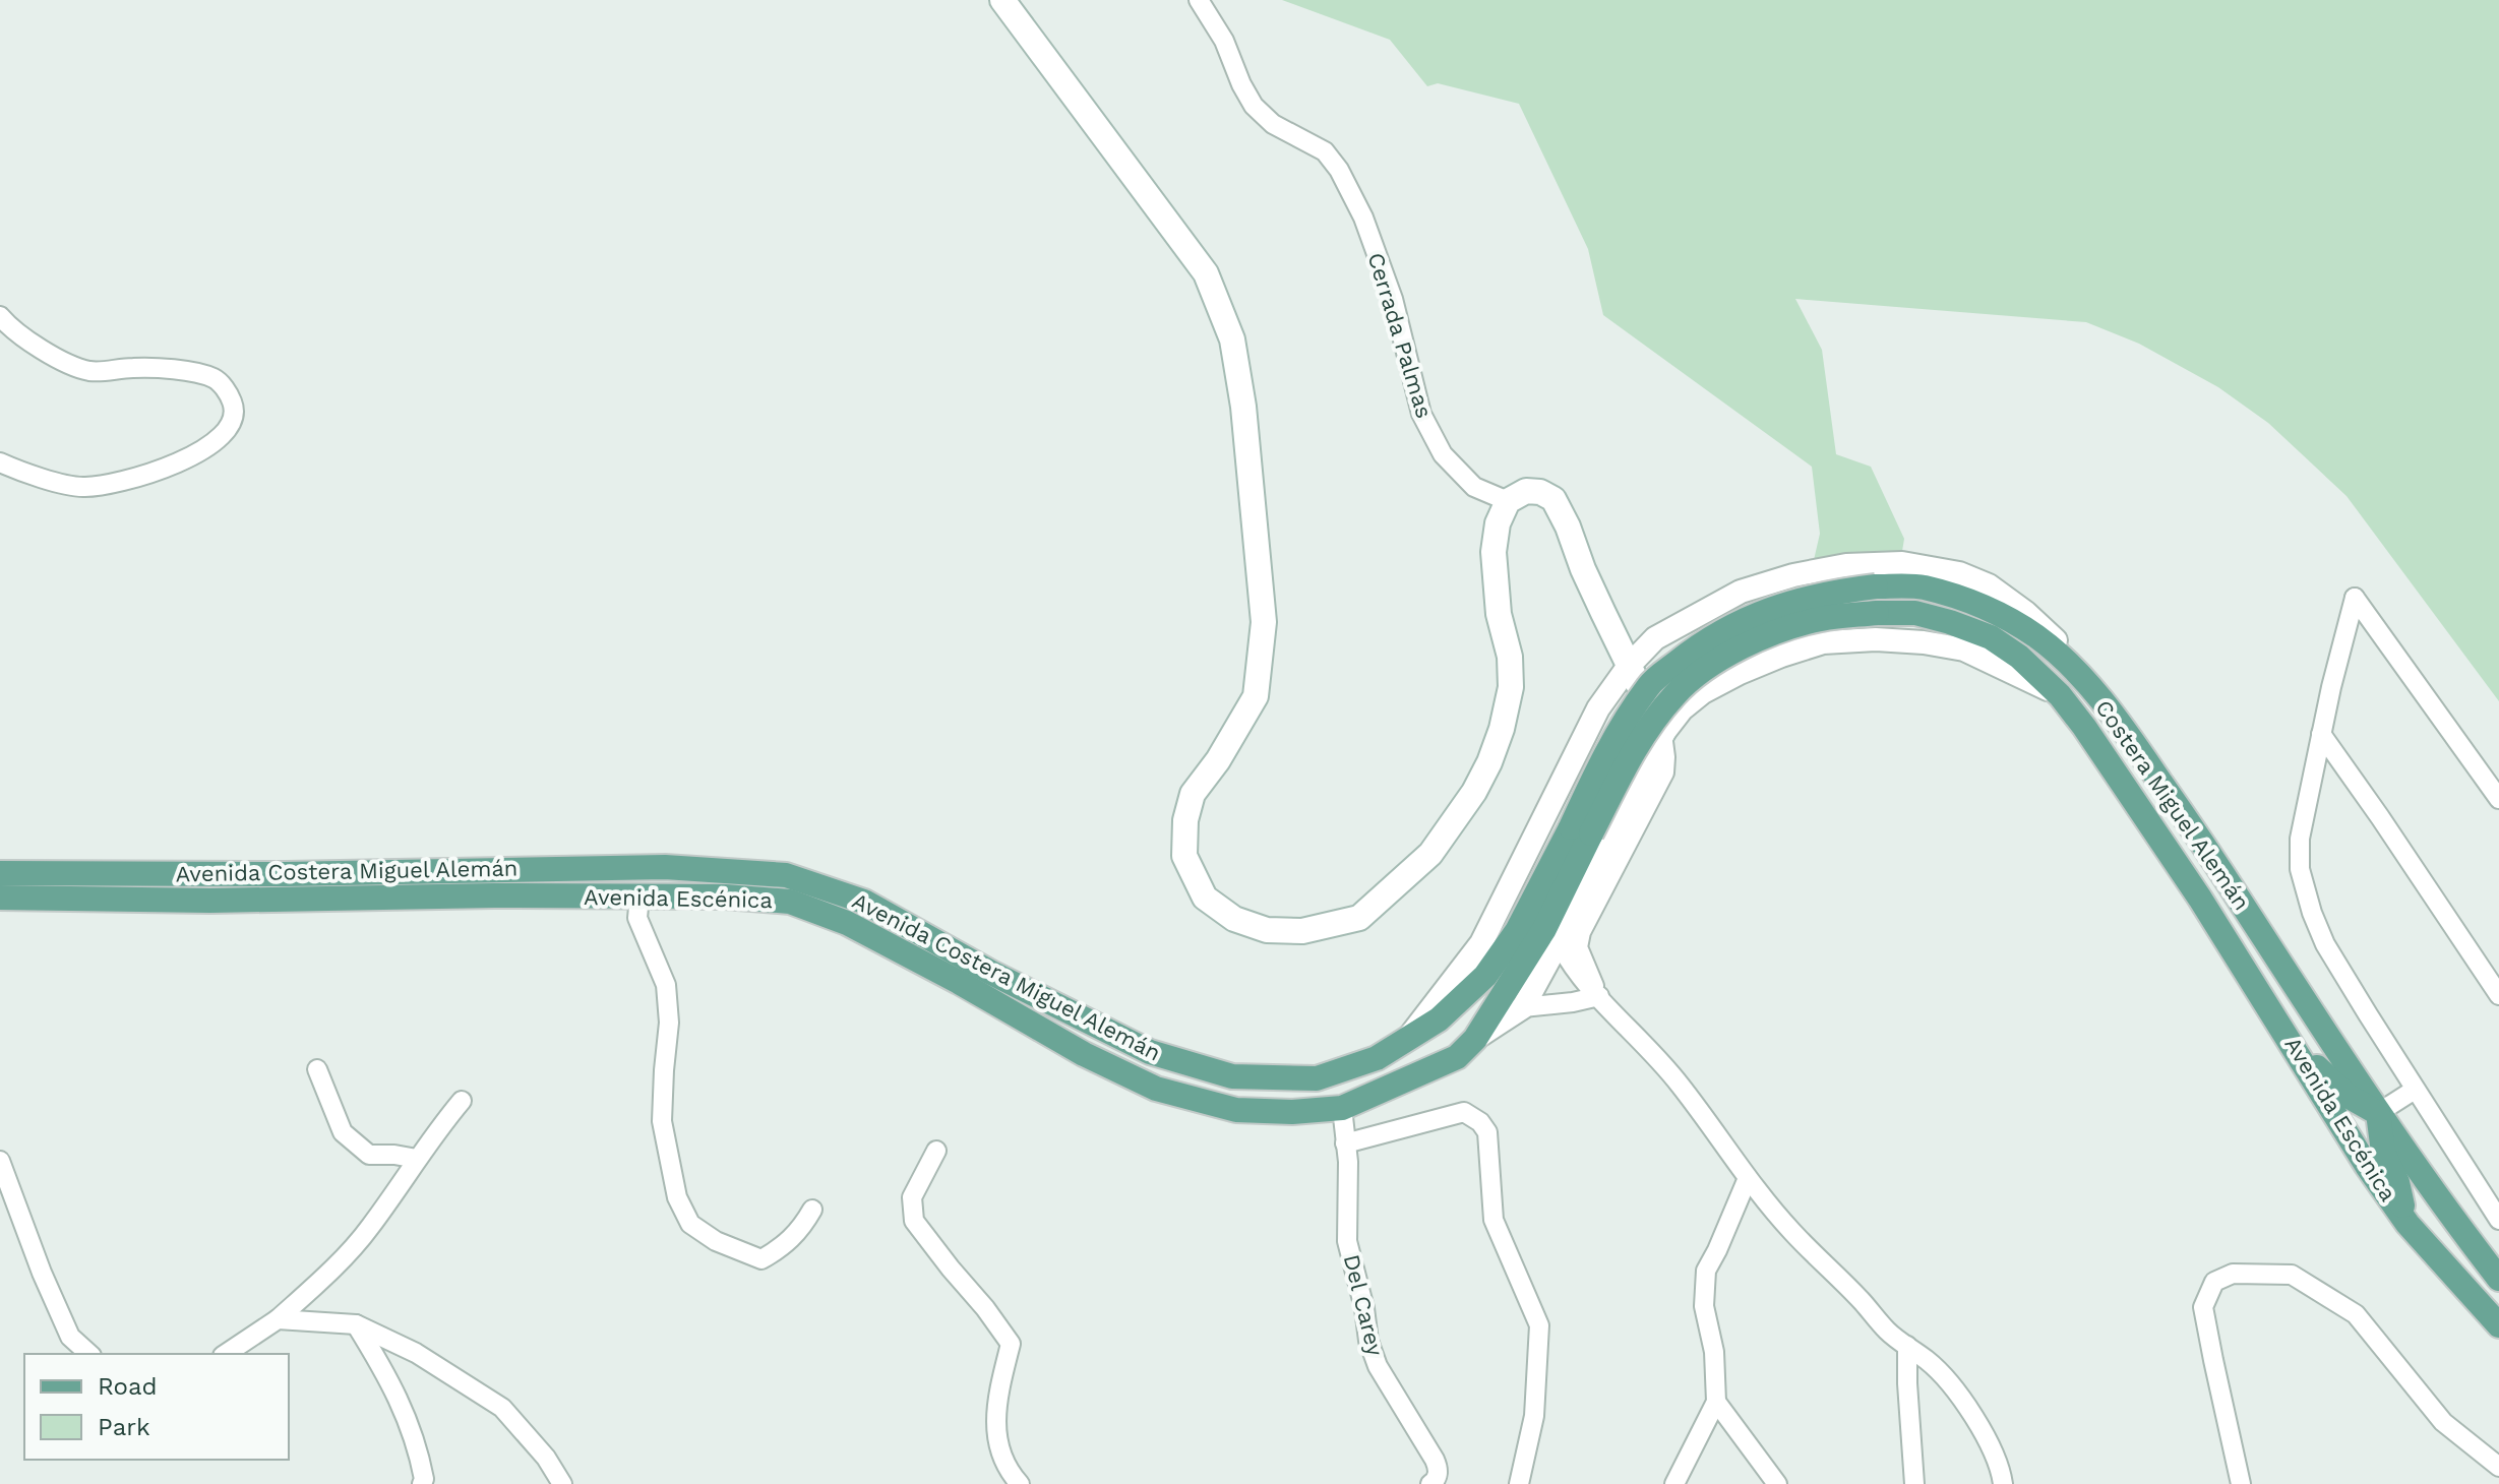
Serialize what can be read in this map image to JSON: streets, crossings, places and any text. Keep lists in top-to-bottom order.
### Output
{
  "streets": {
    "main road": ["Costera Miguel Alemán", "Avenida Costera Miguel Alemán", "Avenida Escénica"],
    "street": ["Cerrada Palmas", "Del Carey"]
  },
  "crossings": [
    ["Costera Miguel Alemán", "Avenida Costera Miguel Alemán"],
    ["Costera Miguel Alemán", "Avenida Escénica"],
    ["Avenida Escénica", "Del Carey"]
  ],
  "legend": ["Road", "Park"]
}
